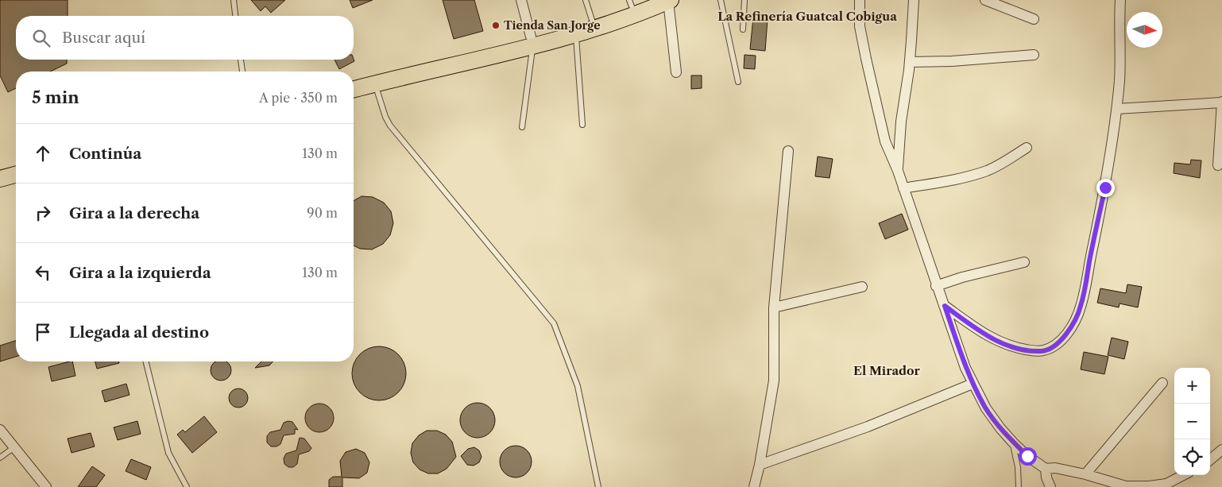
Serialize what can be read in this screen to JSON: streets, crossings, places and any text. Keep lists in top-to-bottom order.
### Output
{
  "districts": ["La Refinería Guatcal Cobigua", "El Mirador"],
  "places": ["Tienda San Jorge"],
  "north": "right",
  "page": {
    "search": "Buscar aquí",
    "heading": ["5 min", "A pie · 350 m"],
    "list": [
      ["Continúa", "130 m"],
      ["Gira a la derecha", "90 m"],
      ["Gira a la izquierda", "130 m"],
      "Llegada al destino"
    ],
    "map_buttons": ["+", "−"]
  }
}
